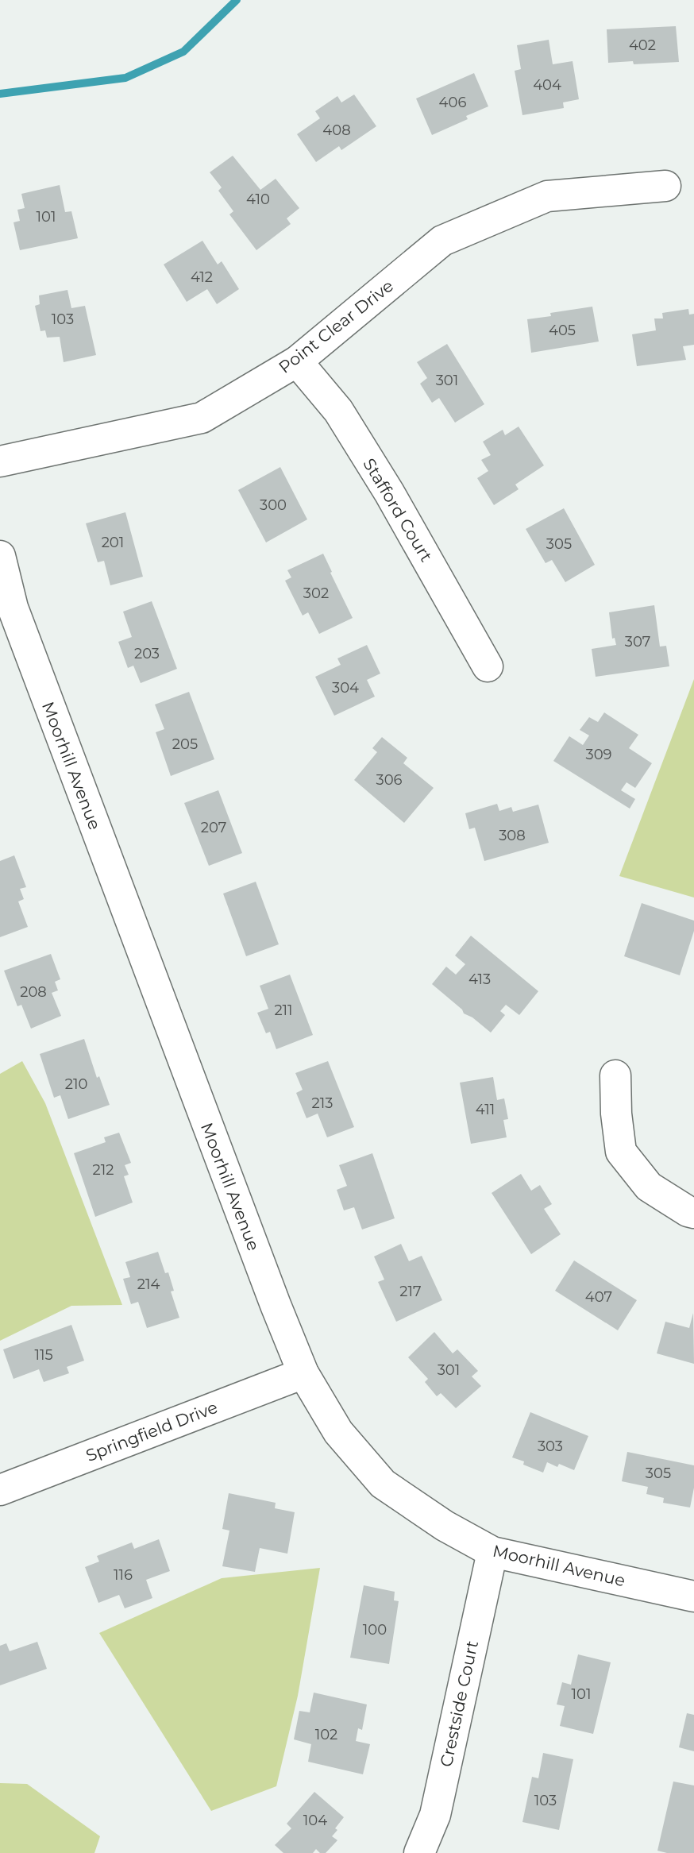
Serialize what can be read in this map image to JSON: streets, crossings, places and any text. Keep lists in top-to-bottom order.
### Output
{
  "streets": {
    "street": [
      "Point Clear Drive",
      "Stafford Court",
      "Moorhill Avenue",
      "Springfield Drive",
      "Crestside Court"
    ]
  },
  "crossings": [
    ["Point Clear Drive", "Stafford Court"],
    ["Moorhill Avenue", "Springfield Drive"],
    ["Moorhill Avenue", "Crestside Court"]
  ],
  "house_numbers": [
    "402",
    "404",
    "406",
    "408",
    "410",
    "101",
    "412",
    "103",
    "405",
    "301",
    "300",
    "201",
    "305",
    "302",
    "307",
    "203",
    "304",
    "205",
    "309",
    "306",
    "207",
    "308",
    "413",
    "208",
    "211",
    "210",
    "213",
    "411",
    "212",
    "214",
    "217",
    "407",
    "115",
    "301",
    "303",
    "305",
    "116",
    "100",
    "101",
    "102",
    "103",
    "104"
  ]
}
